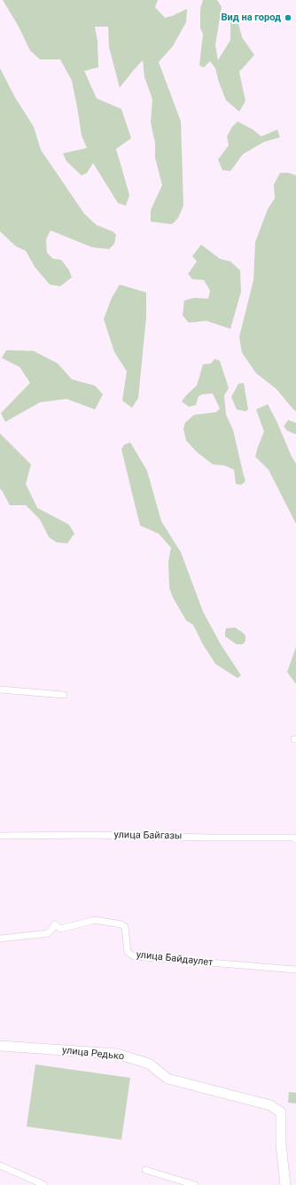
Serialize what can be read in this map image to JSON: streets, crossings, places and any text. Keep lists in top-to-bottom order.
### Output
{
  "streets": {
    "street": ["улица Байгазы", "улица Байдаулет", "улица Редько"]
  },
  "places": ["Вид на город"]
}
